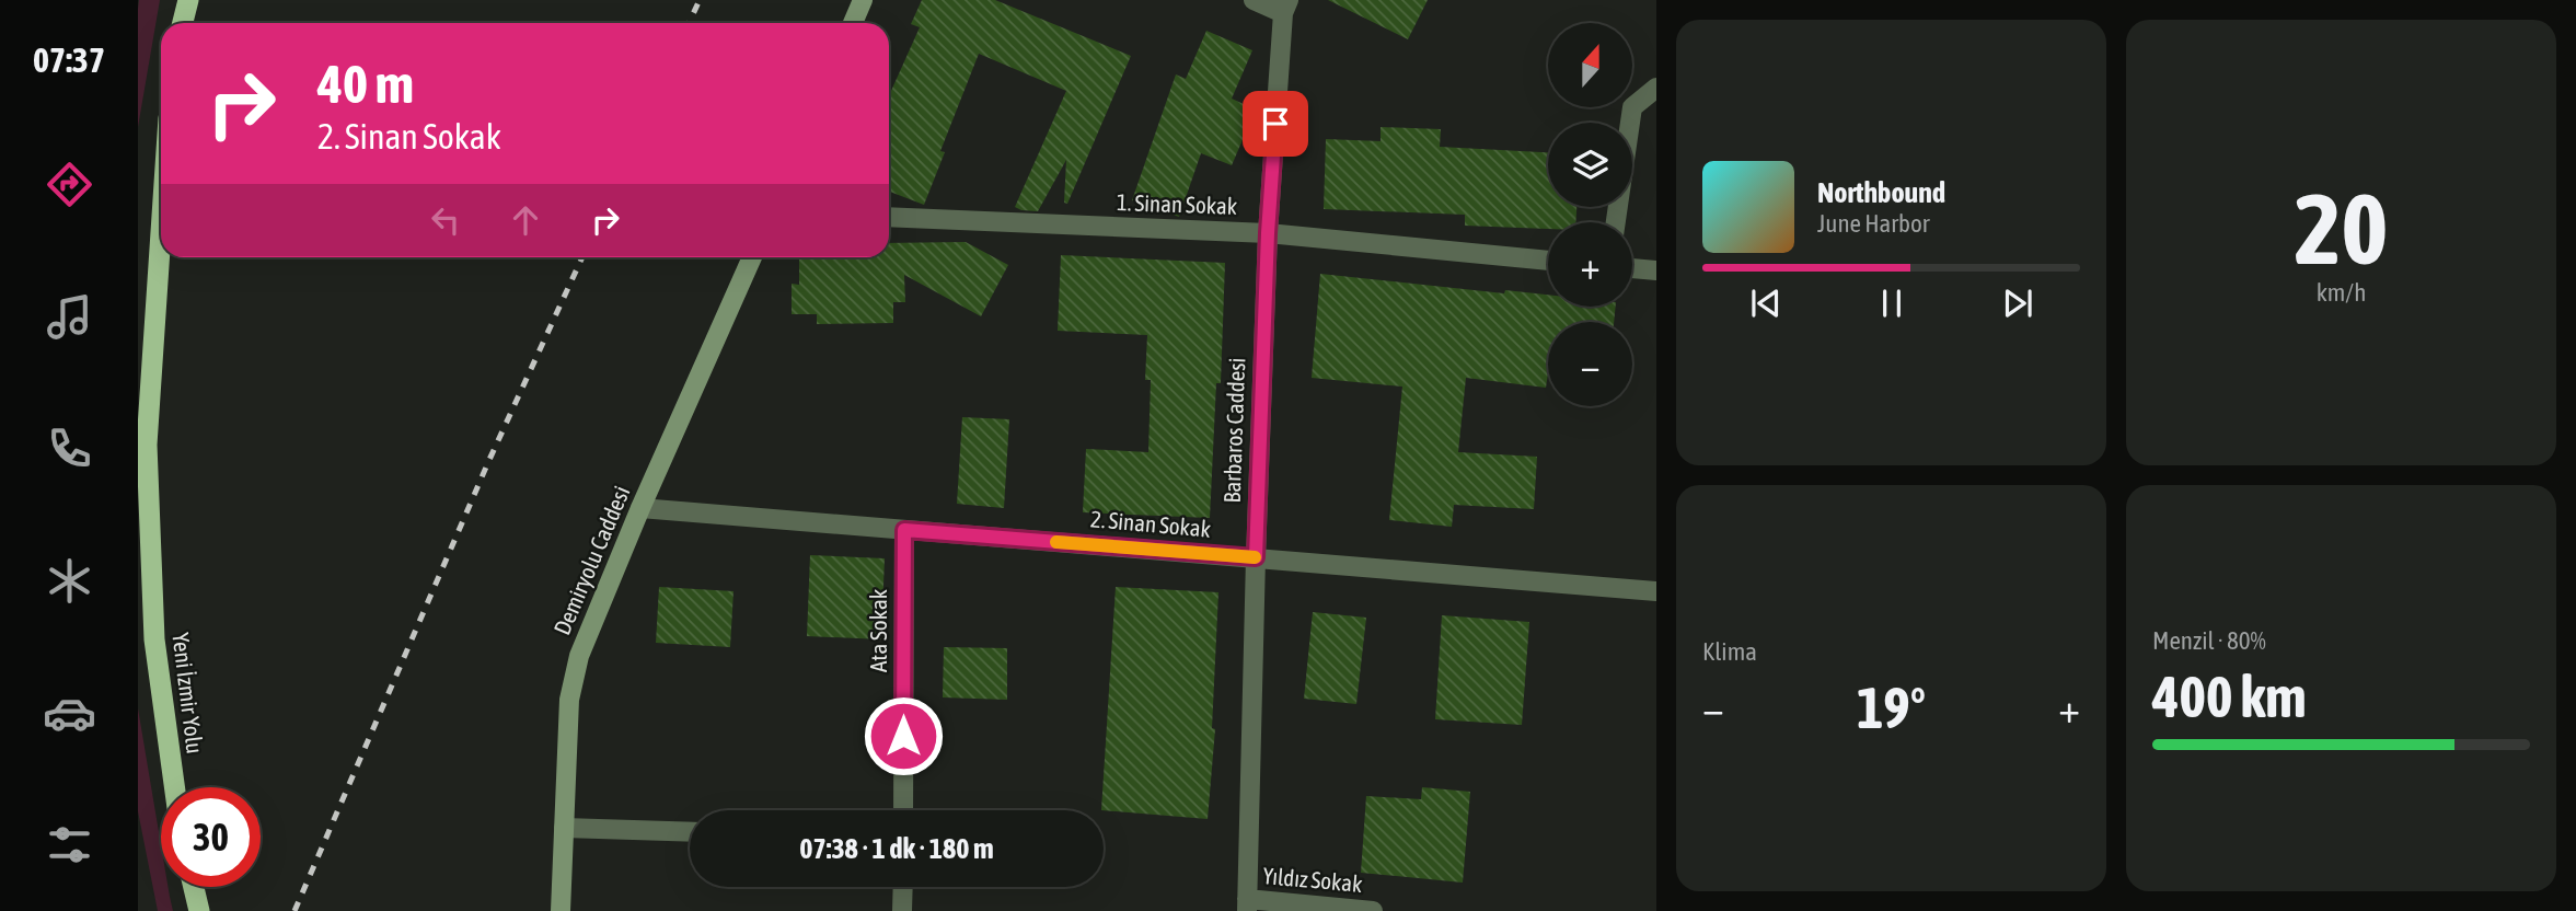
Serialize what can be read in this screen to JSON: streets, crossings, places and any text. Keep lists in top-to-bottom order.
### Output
{
  "streets": {
    "highway": ["Yeni İzmir Yolu"],
    "main road": ["Demiryolu Caddesi"],
    "street": [
      "1. Sinan Sokak",
      "Barbaros Caddesi",
      "2. Sinan Sokak",
      "Ata Sokak",
      "Yıldız Sokak"
    ]
  },
  "crossings": [
    ["1. Sinan Sokak", "Barbaros Caddesi"],
    ["Barbaros Caddesi", "2. Sinan Sokak"],
    ["Barbaros Caddesi", "Yıldız Sokak"],
    ["2. Sinan Sokak", "Demiryolu Caddesi"],
    ["2. Sinan Sokak", "Ata Sokak"]
  ],
  "north": "top",
  "page": {
    "tabs": "07:37",
    "tile": [
      ["20", "km/h"],
      "Klima",
      ["Menzil · 80%", "400 km"]
    ],
    "map_buttons": ["+", "−"],
    "turn": ["40 m", "2. Sinan Sokak"],
    "song": ["Northbound", "June Harbor"],
    "heat": ["−", "19°", "+"],
    "limit": "30",
    "trip": "07:38 · 1 dk · 180 m"
  }
}
